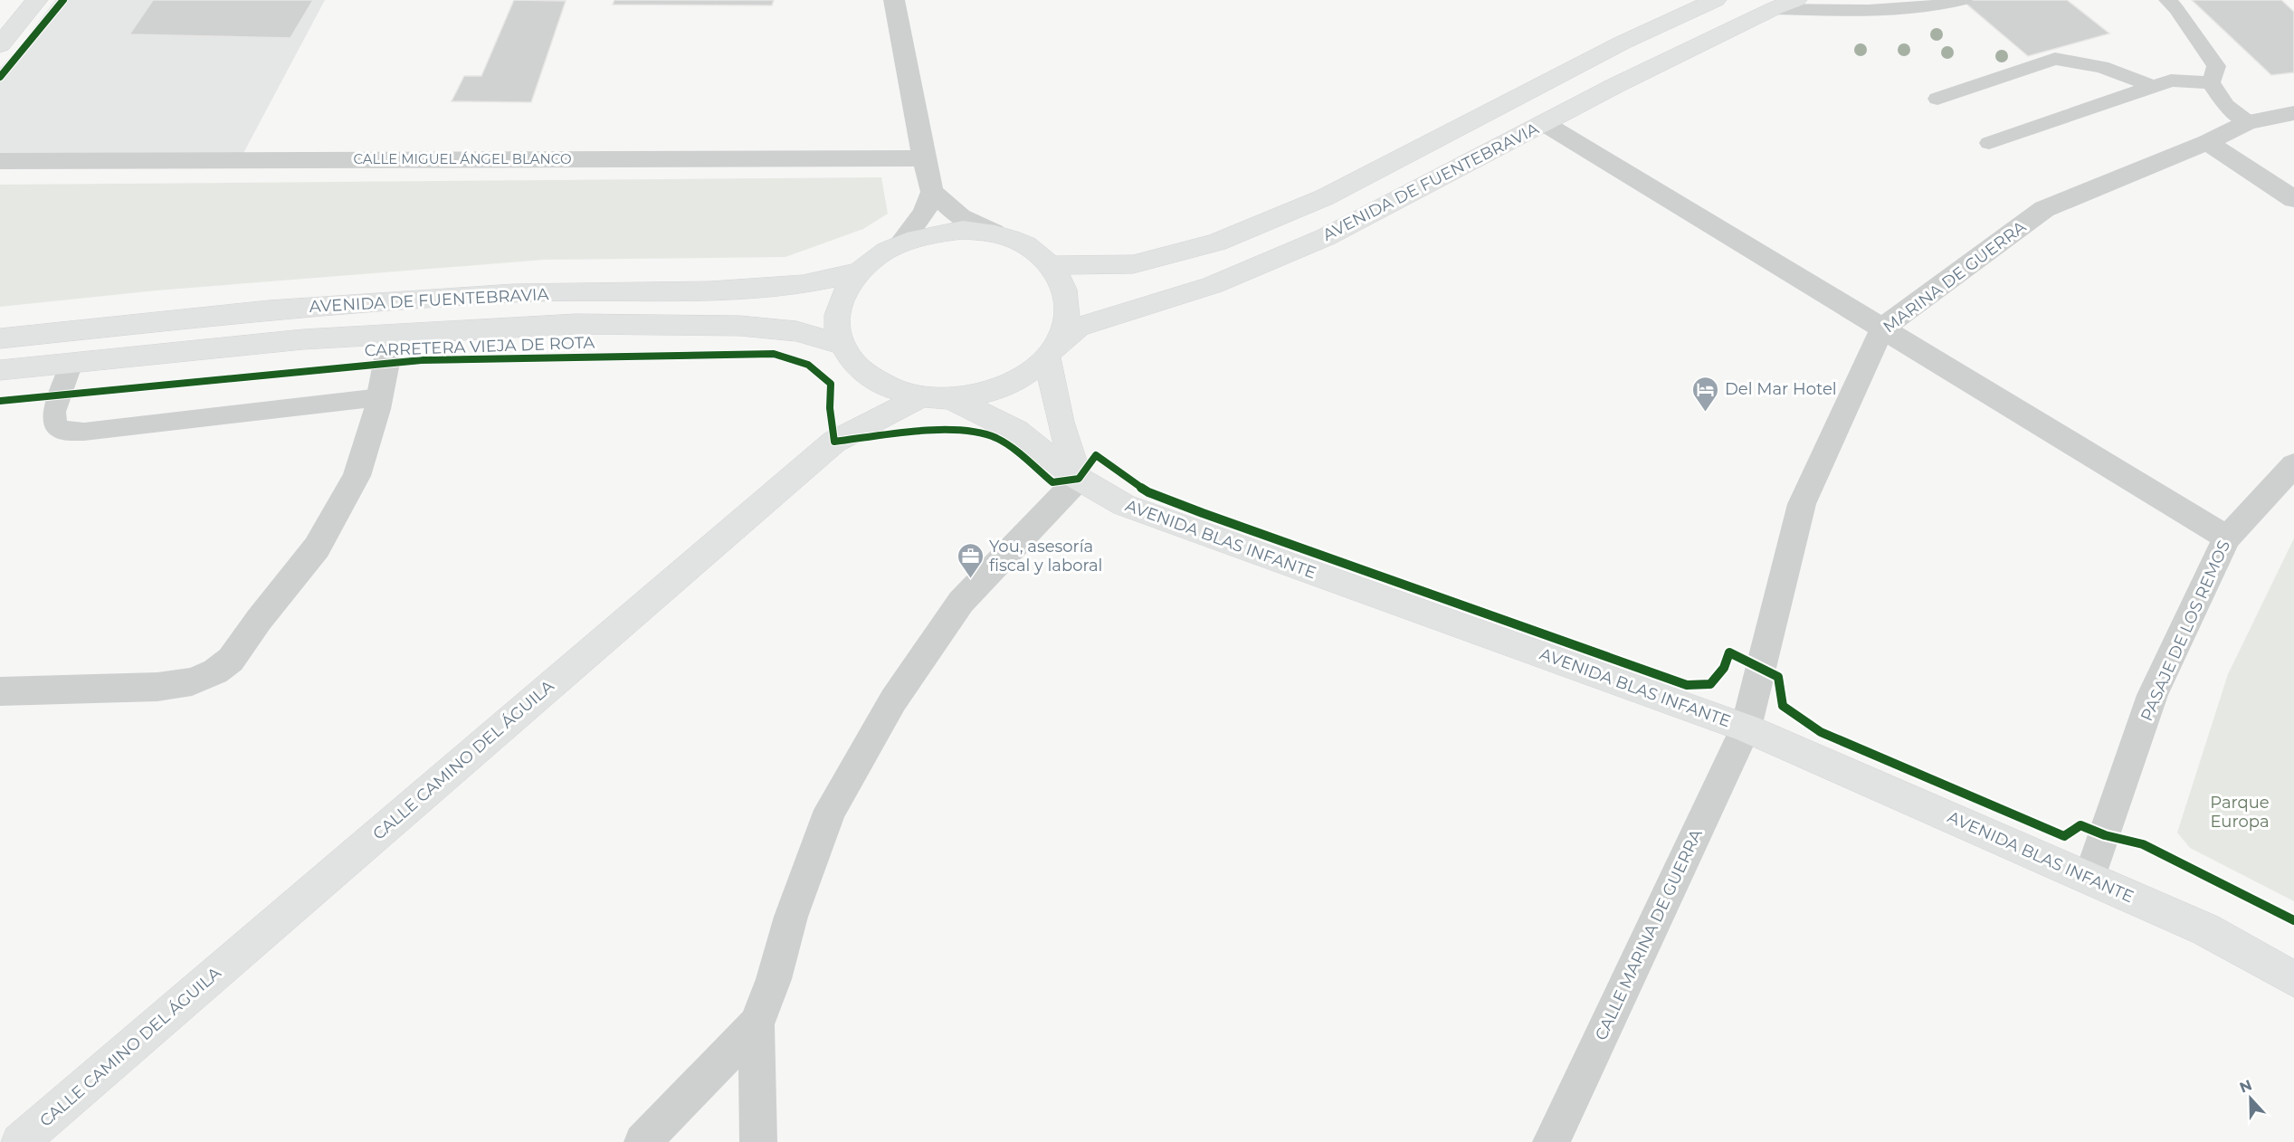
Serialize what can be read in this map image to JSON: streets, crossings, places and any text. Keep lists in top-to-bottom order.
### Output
{
  "streets": {
    "main road": ["AVENIDA DE FUENTEBRAVIA", "AVENIDA BLAS INFANTE", "CALLE CAMINO DEL ÁGUILA"],
    "street": [
      "CALLE MIGUEL ÁNGEL BLANCO",
      "MARINA DE GUERRA",
      "PASAJE DE LOS REMOS",
      "CALLE MARINA DE GUERRA"
    ],
    "cycle path": ["CARRETERA VIEJA DE ROTA"]
  },
  "crossings": [
    ["AVENIDA DE FUENTEBRAVIA", "AVENIDA BLAS INFANTE"],
    ["MARINA DE GUERRA", "AVENIDA BLAS INFANTE"],
    ["MARINA DE GUERRA", "CALLE MARINA DE GUERRA"],
    ["AVENIDA BLAS INFANTE", "PASAJE DE LOS REMOS"],
    ["AVENIDA BLAS INFANTE", "CALLE MARINA DE GUERRA"]
  ],
  "parks": ["Parque Europa"],
  "places": {
    "hotel": ["Del Mar Hotel"],
    "office": ["You, asesoría fiscal y laboral"]
  },
  "north": "top"
}
